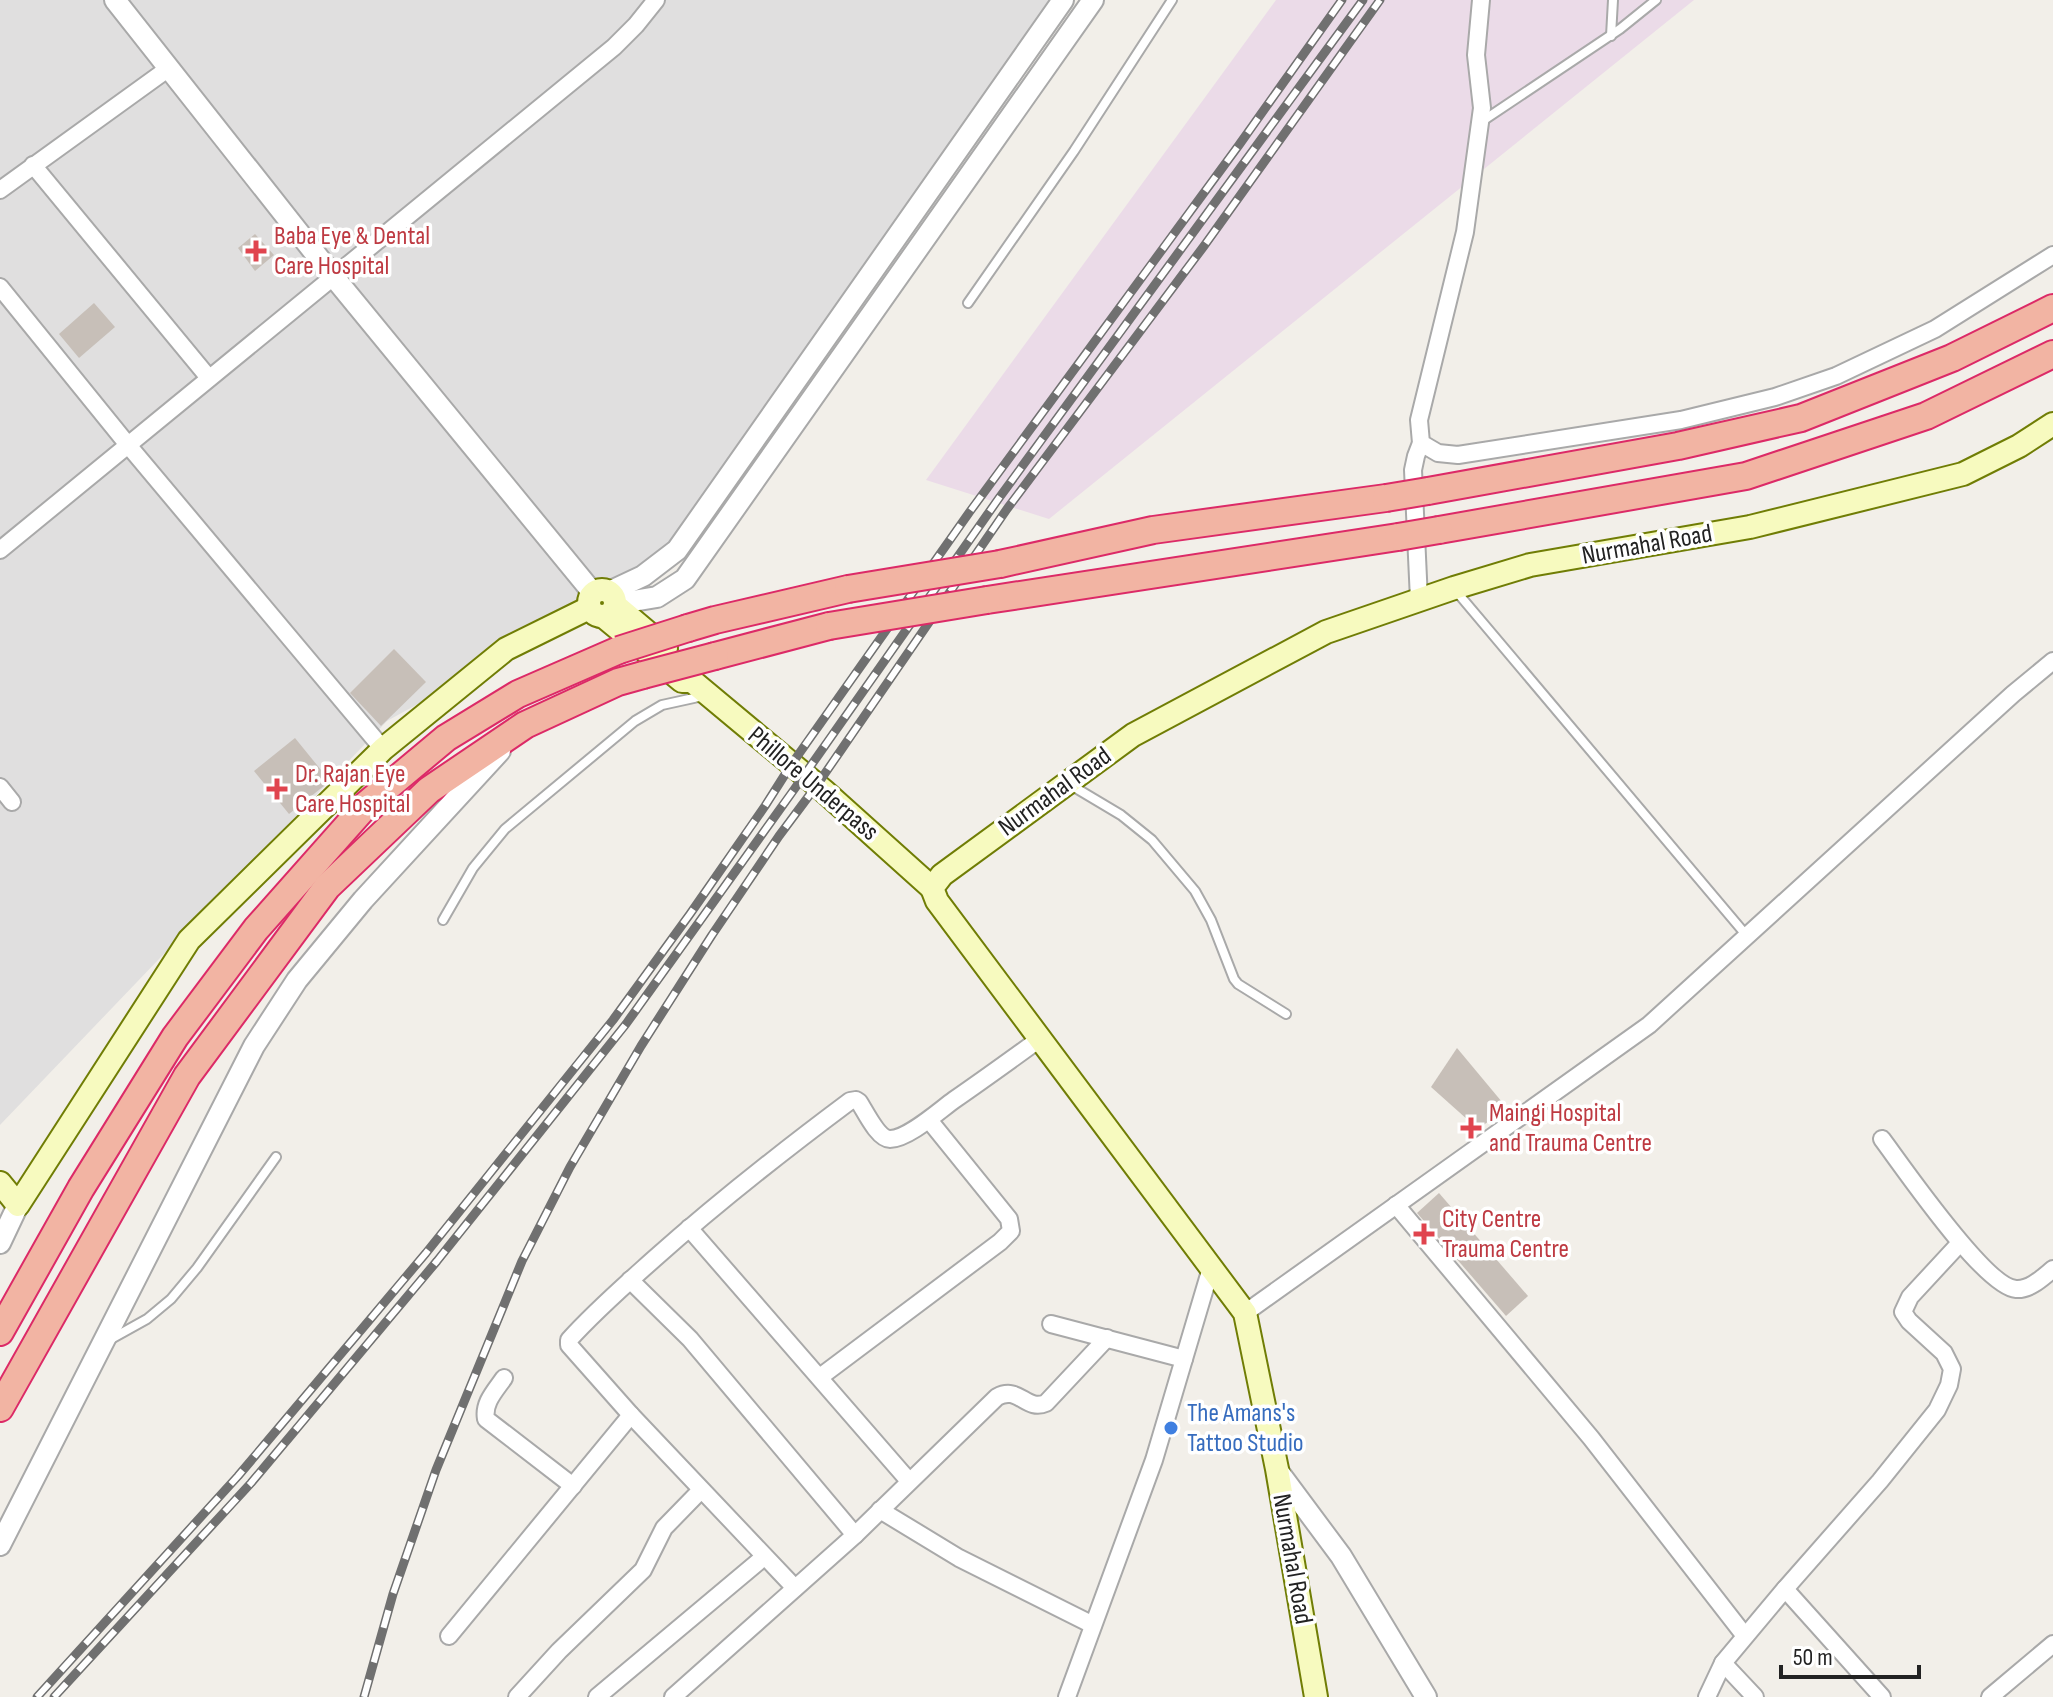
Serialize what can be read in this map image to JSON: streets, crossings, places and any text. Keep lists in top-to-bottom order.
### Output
{
  "streets": {
    "main road": ["Nurmahal Road", "Phillore Underpass"]
  },
  "crossings": [
    ["Nurmahal Road", "Phillore Underpass"]
  ],
  "places": {
    "health": [
      "Baba Eye & Dental Care Hospital",
      "Dr. Rajan Eye Care Hospital",
      "Maingi Hospital and Trauma Centre",
      "City Centre Trauma Centre"
    ],
    "other": ["The Amans's Tattoo Studio"]
  },
  "scale_bar": "50 m"
}
